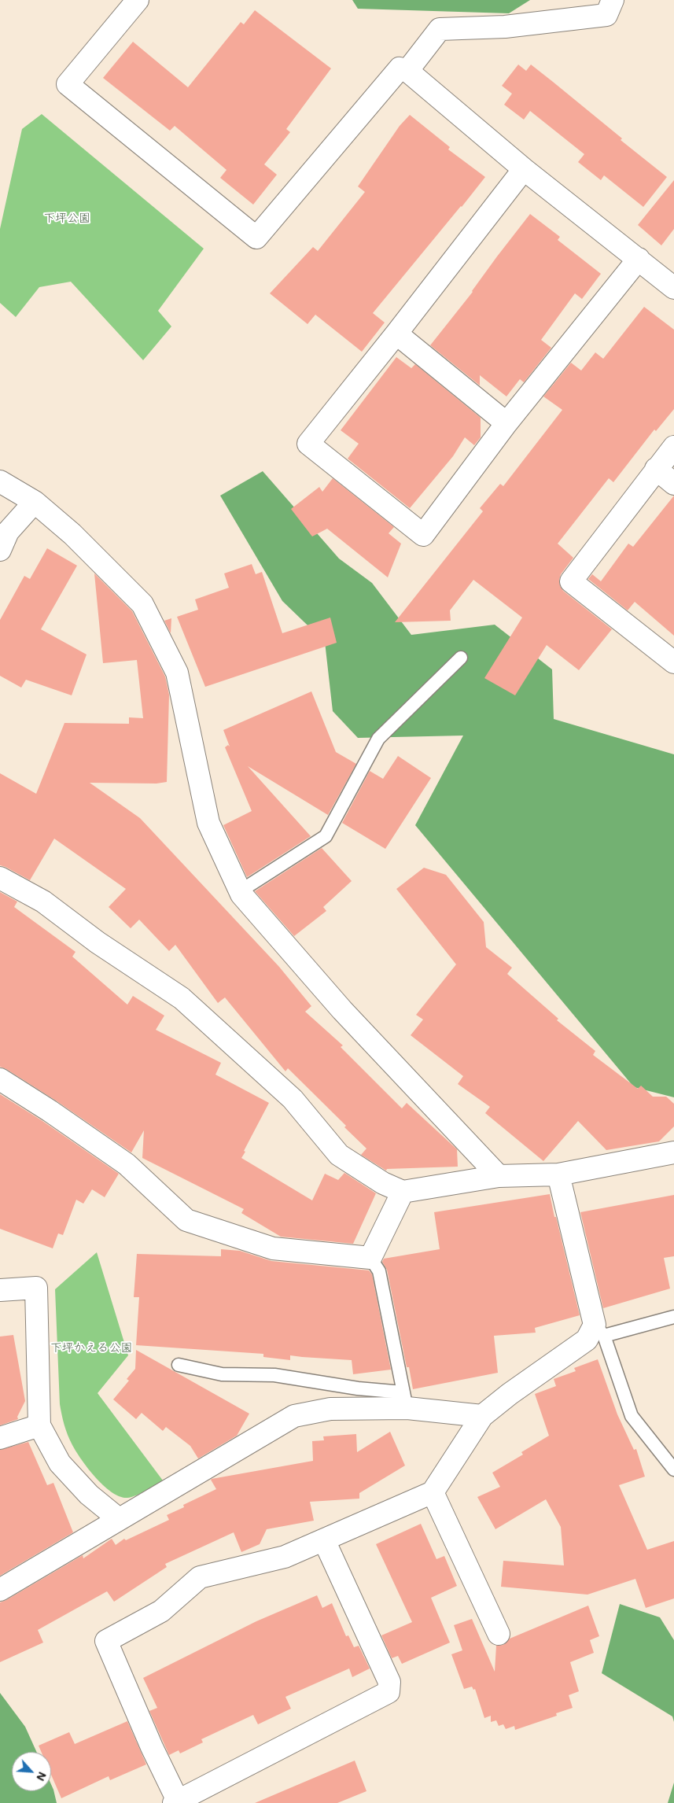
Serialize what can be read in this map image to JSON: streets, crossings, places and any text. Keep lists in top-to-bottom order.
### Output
{
  "parks": ["下坪公園", "下坪かえる公園"],
  "north": "bottom right"
}
